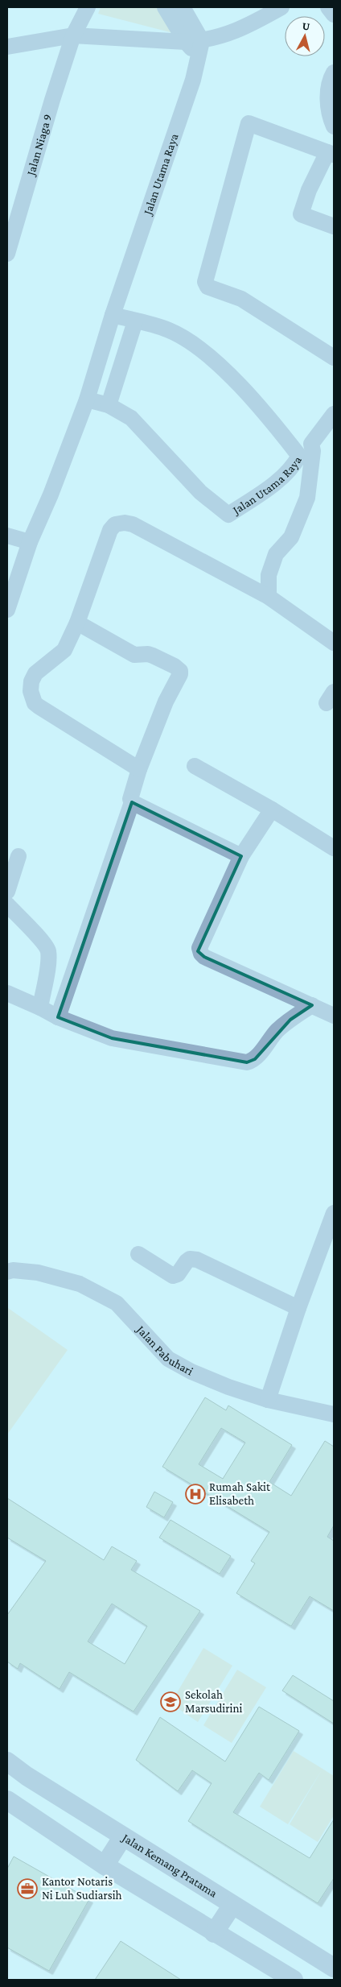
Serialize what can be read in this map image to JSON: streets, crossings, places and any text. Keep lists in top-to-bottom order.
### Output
{
  "streets": {
    "street": [
      "Jalan Niaga 9",
      "Jalan Utama Raya",
      "Jalan Pabuhari",
      "Jalan Kemang Pratama"
    ]
  },
  "places": {
    "hospital": ["Rumah Sakit Elisabeth"],
    "school or university": ["Sekolah Marsudirini"],
    "office": ["Kantor Notaris Ni Luh Sudiarsih"]
  },
  "north": "top"
}
